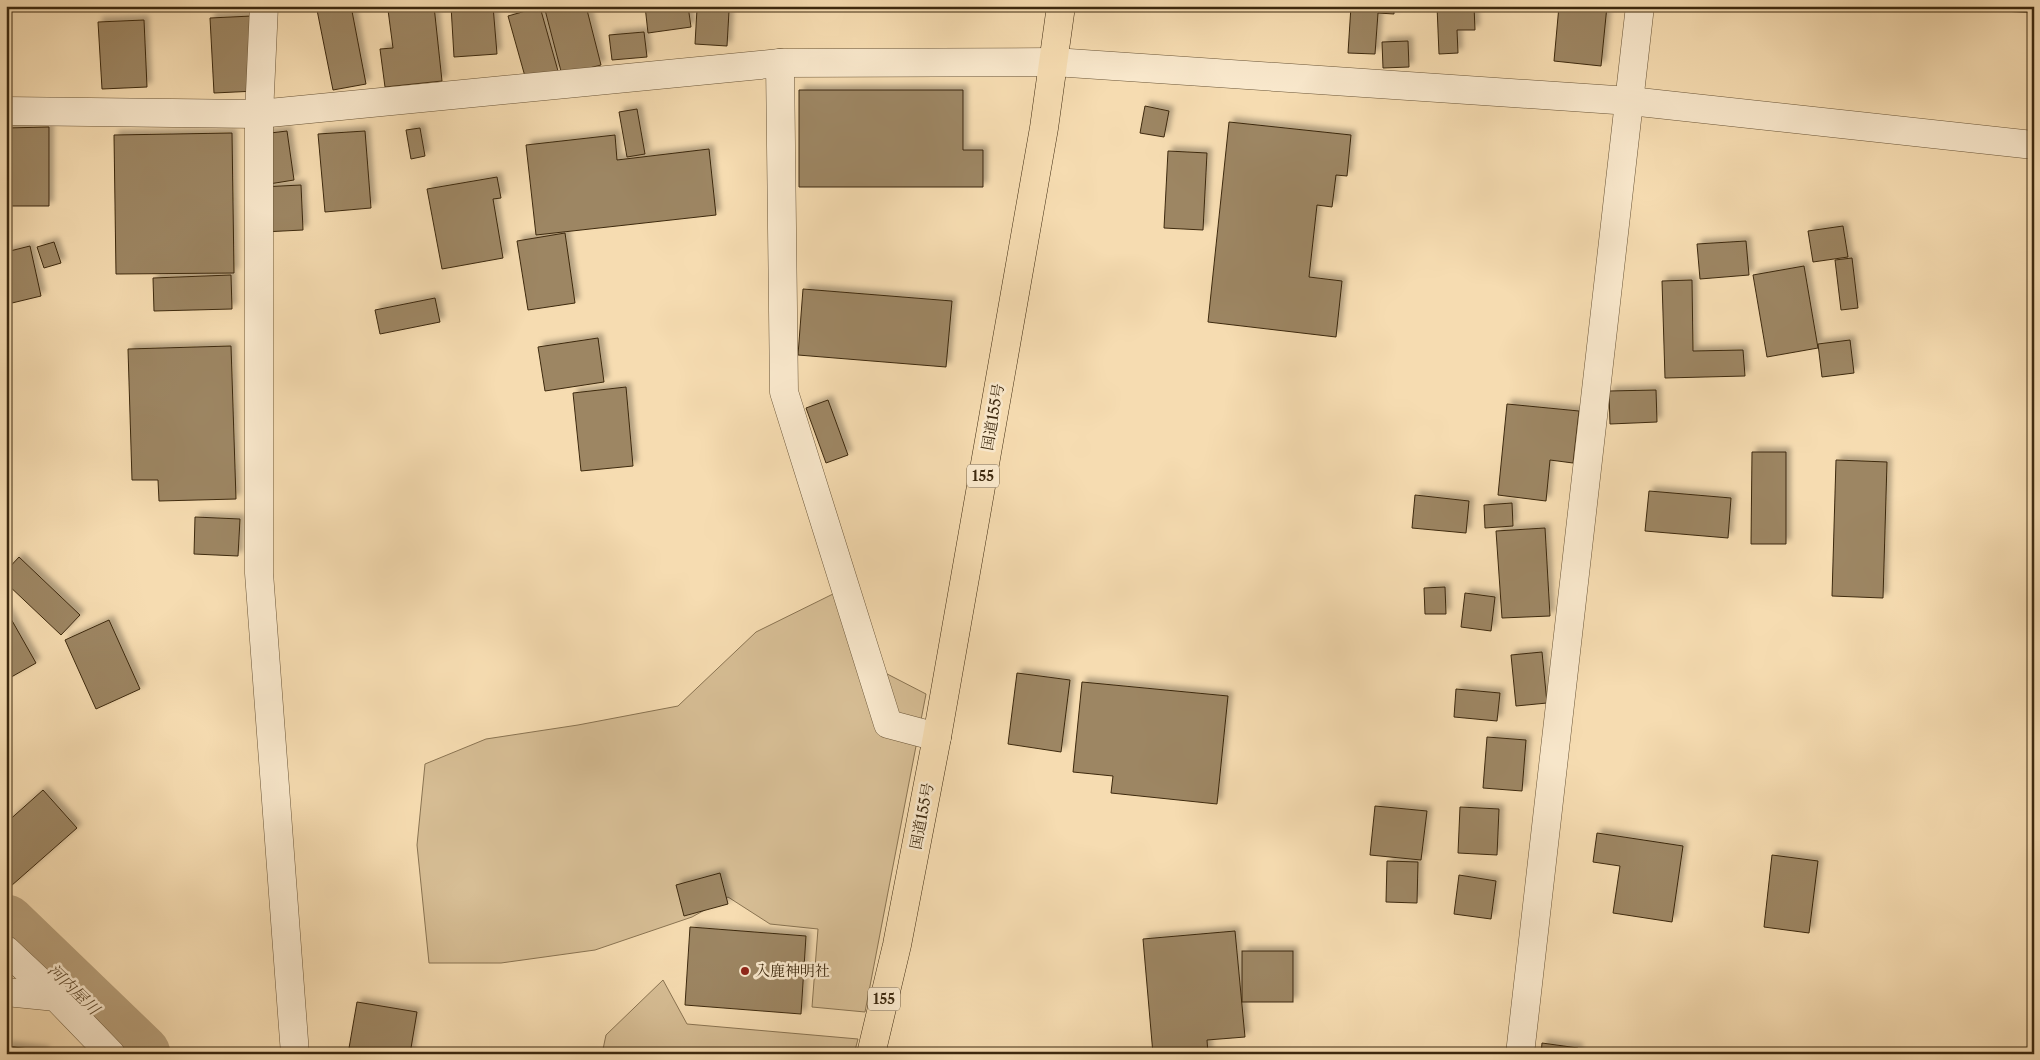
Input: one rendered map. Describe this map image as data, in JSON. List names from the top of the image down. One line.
{"streets":{"highway":["国道155号","155"]},"water":["河内屋川"],"places":["入鹿神明社"]}
